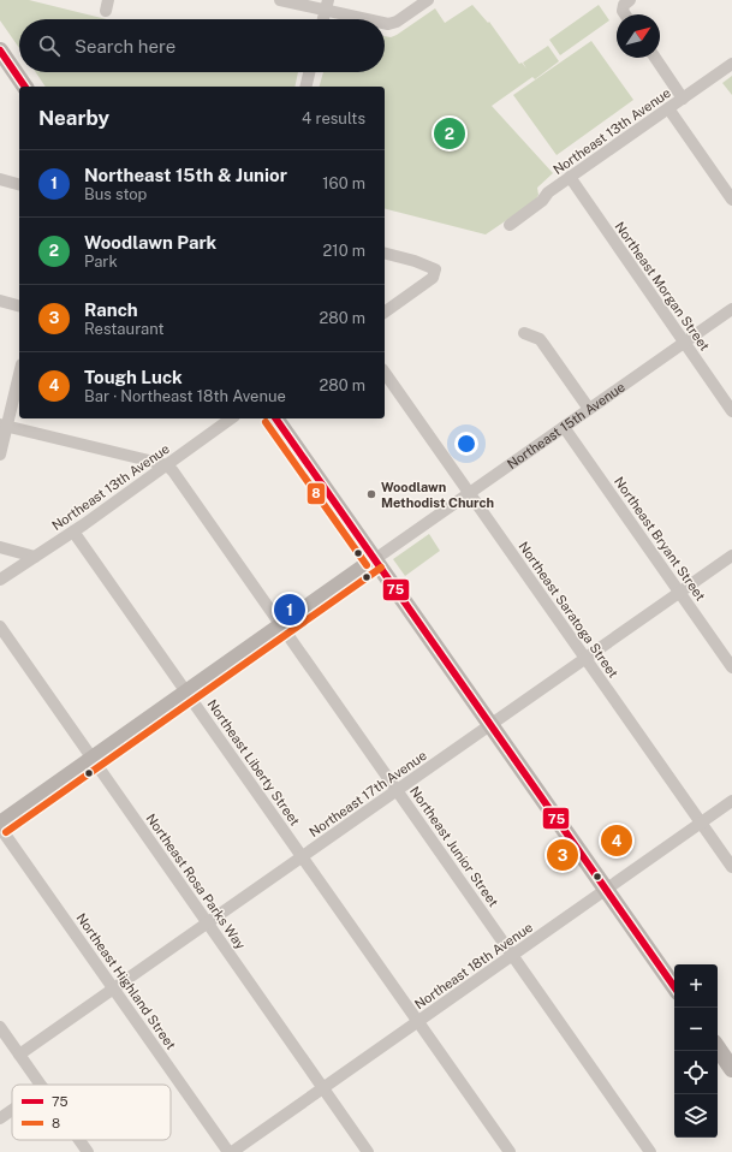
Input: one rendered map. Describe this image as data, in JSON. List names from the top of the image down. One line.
{"streets":{"street":["Northeast 13th Avenue","Northeast Morgan Street","Northeast 15th Avenue","Northeast Bryant Street","Northeast Saratoga Street","Northeast Liberty Street","Northeast 17th Avenue","Northeast Junior Street","Northeast Rosa Parks Way","Northeast 18th Avenue","Northeast Highland Street"]},"crossings":[["Northeast 13th Avenue","Northeast Morgan Street"],["Northeast 13th Avenue","Northeast Liberty Street"],["Northeast 13th Avenue","Northeast Junior Street"],["Northeast Morgan Street","Northeast 15th Avenue"],["Northeast 15th Avenue","Northeast Bryant Street"],["Northeast 15th Avenue","Northeast Saratoga Street"],["Northeast 15th Avenue","Northeast Liberty Street"],["Northeast 15th Avenue","Northeast Junior Street"],["Northeast 15th Avenue","Northeast Rosa Parks Way"],["Northeast Bryant Street","Northeast 17th Avenue"],["Northeast Saratoga Street","Northeast 17th Avenue"],["Northeast Saratoga Street","Northeast 18th Avenue"],["Northeast Liberty Street","Northeast 17th Avenue"],["Northeast Liberty Street","Northeast 18th Avenue"],["Northeast 17th Avenue","Northeast Junior Street"],["Northeast 17th Avenue","Northeast Rosa Parks Way"],["Northeast 17th Avenue","Northeast Highland Street"],["Northeast Junior Street","Northeast 18th Avenue"],["Northeast Rosa Parks Way","Northeast 18th Avenue"]],"places":["Woodlawn Methodist Church"],"lines":["transit line 75","transit line 8"],"legend":["75","8"],"north":"top right","page":{"search":"Search here","heading":["Nearby","4 results"],"pins":["2","1","4","3"],"list":[{"mark":"1","name":"Northeast 15th & Junior","note":"Bus stop","value":"160 m"},{"mark":"2","name":"Woodlawn Park","note":"Park","value":"210 m"},{"mark":"3","name":"Ranch","note":"Restaurant","value":"280 m"},{"mark":"4","name":"Tough Luck","note":"Bar · Northeast 18th Avenue","value":"280 m"}],"map_buttons":["+","−"]}}
